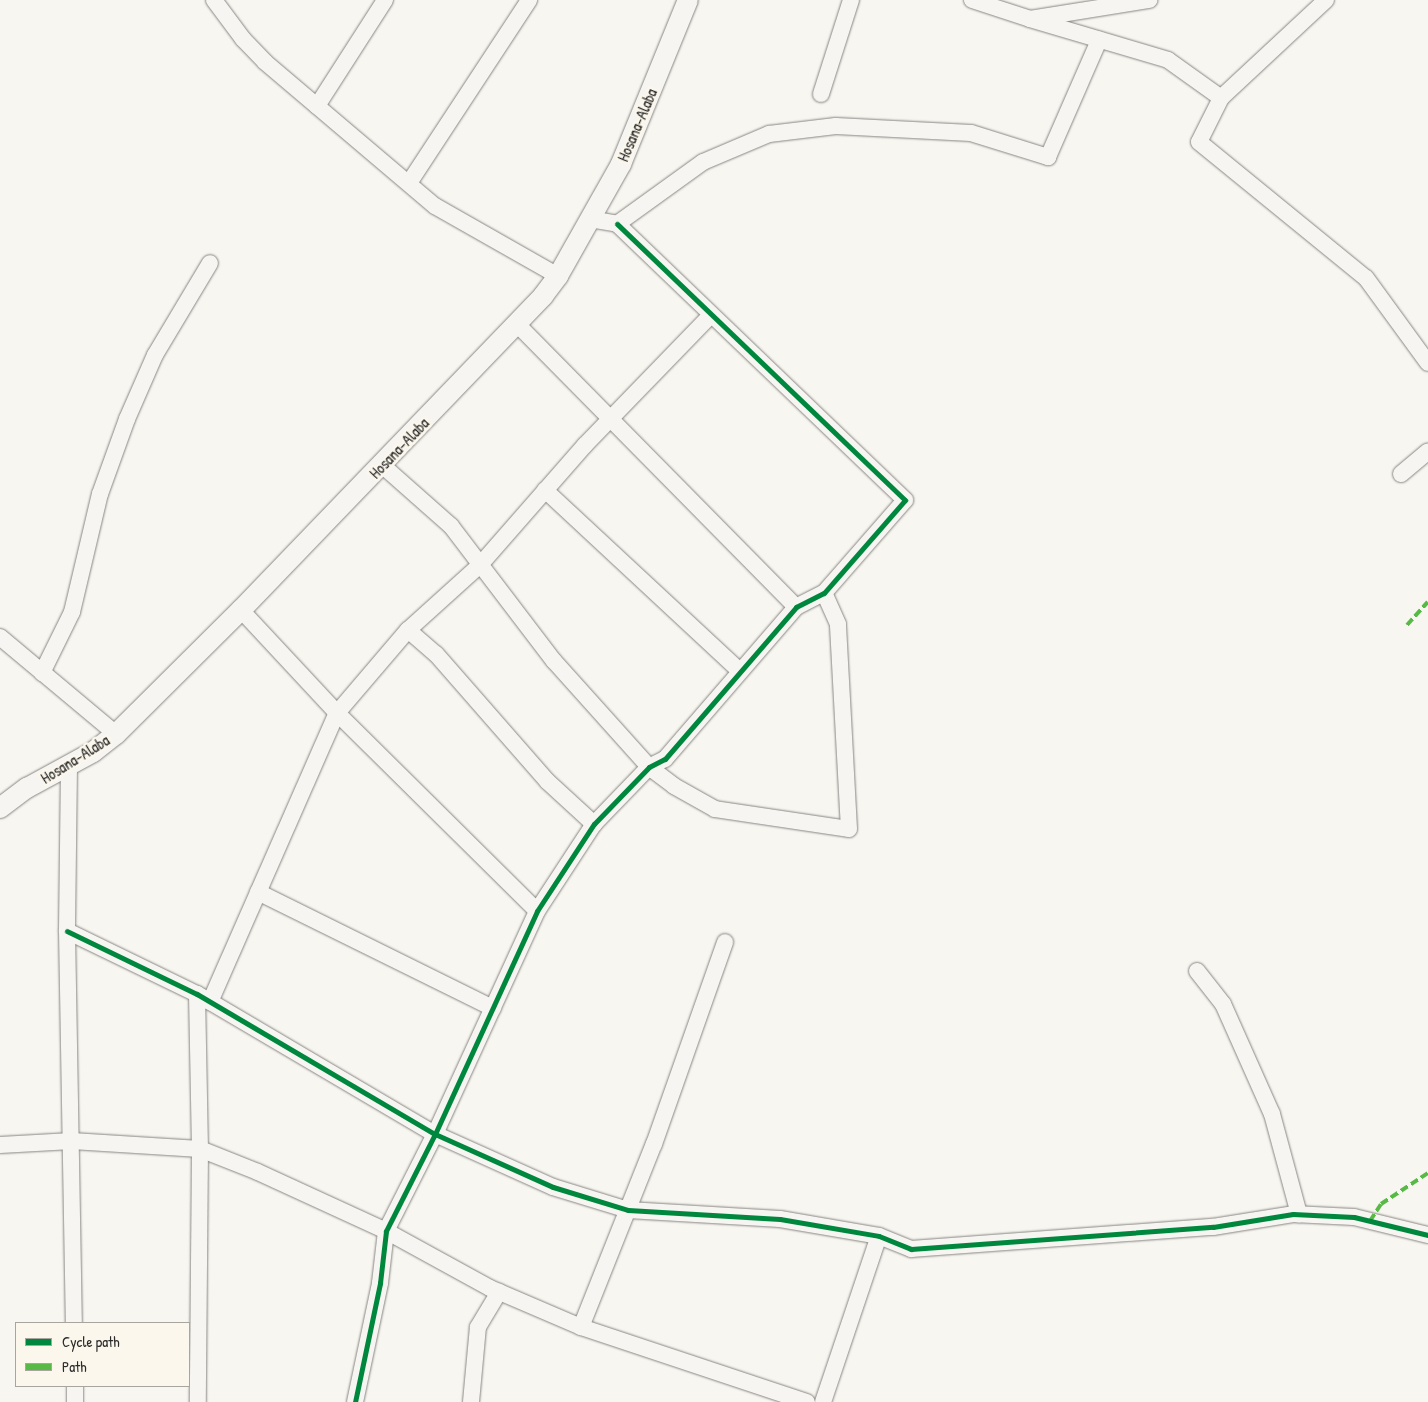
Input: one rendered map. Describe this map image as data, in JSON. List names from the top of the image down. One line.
{"streets":{"main road":["Hosana-Alaba"]},"legend":["Cycle path","Path"]}
